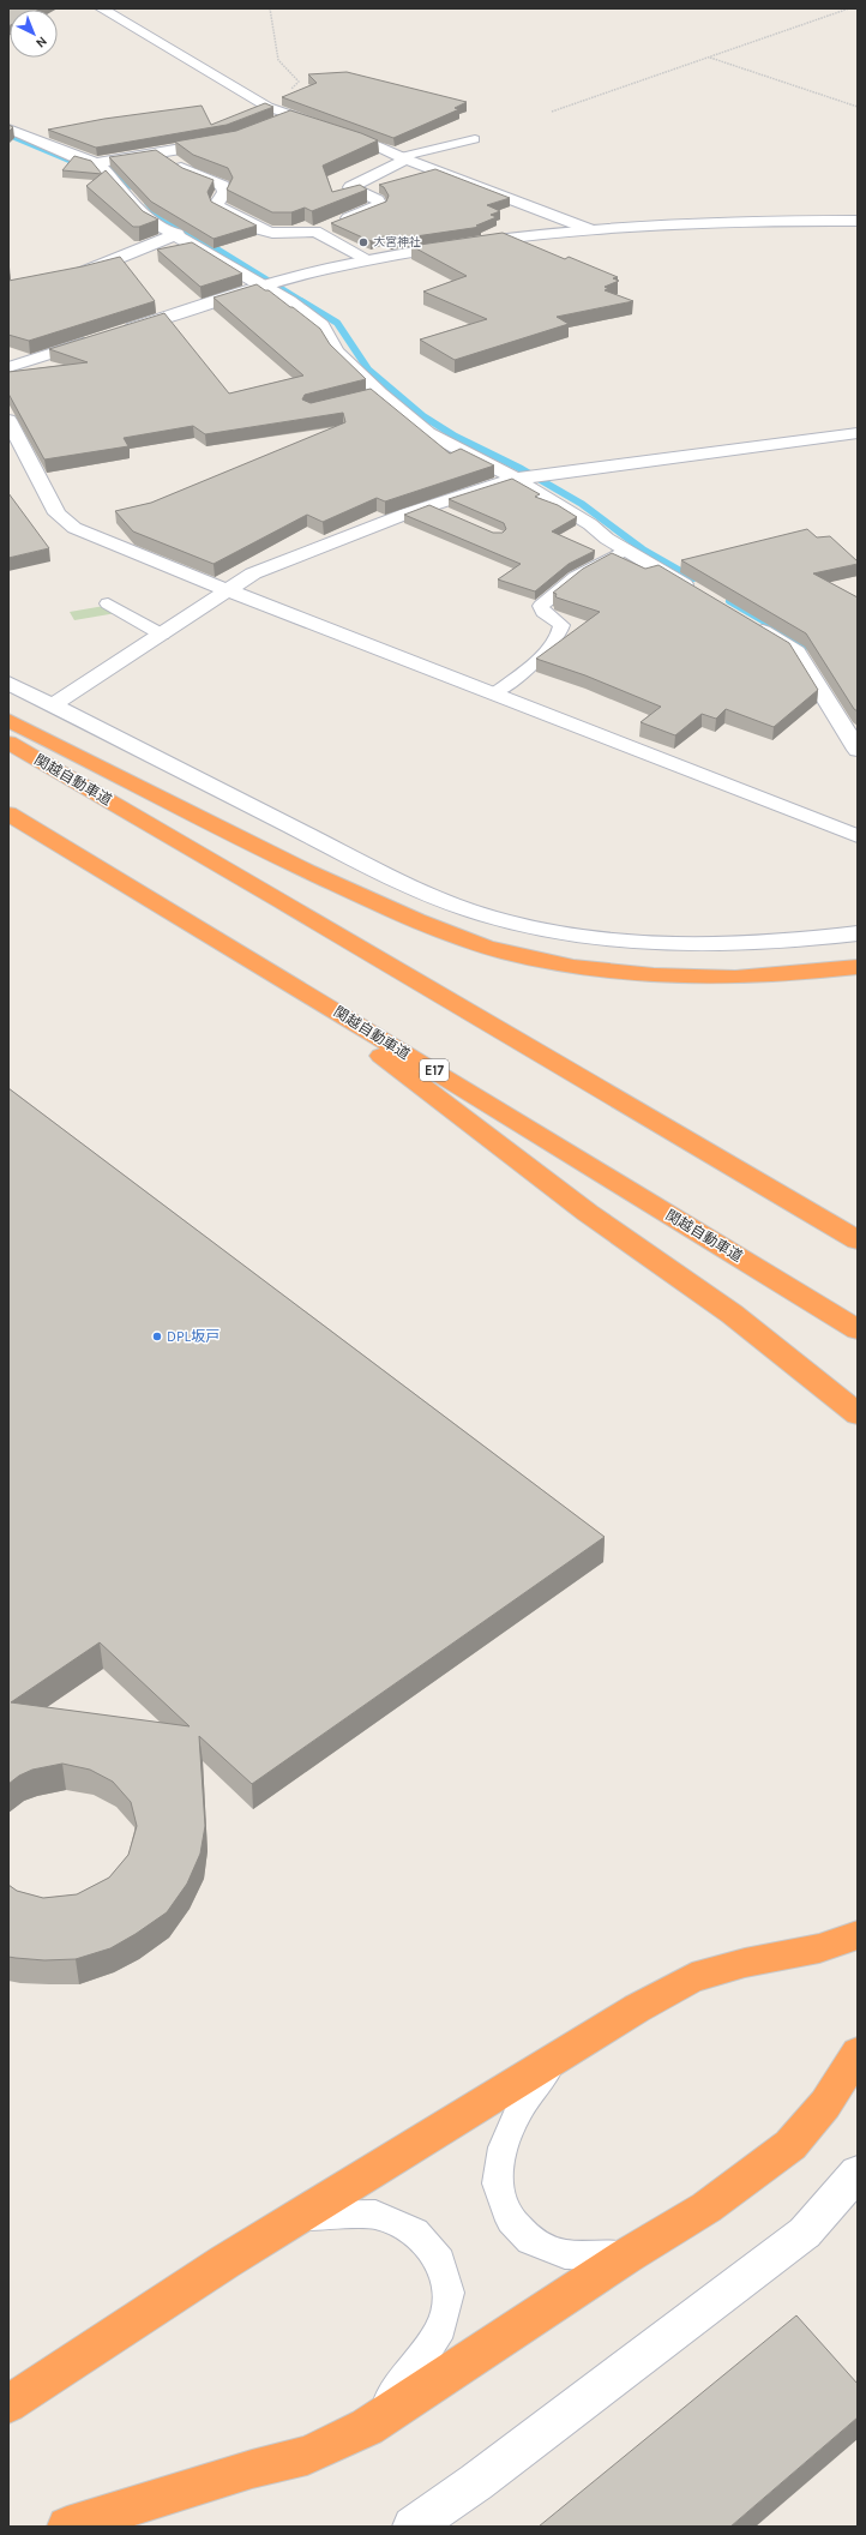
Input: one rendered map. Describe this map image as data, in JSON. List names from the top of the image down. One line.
{"streets":{"highway":["関越自動車道","E17"]},"places":["大宮神社","DPL坂戸"],"north":"bottom right"}
